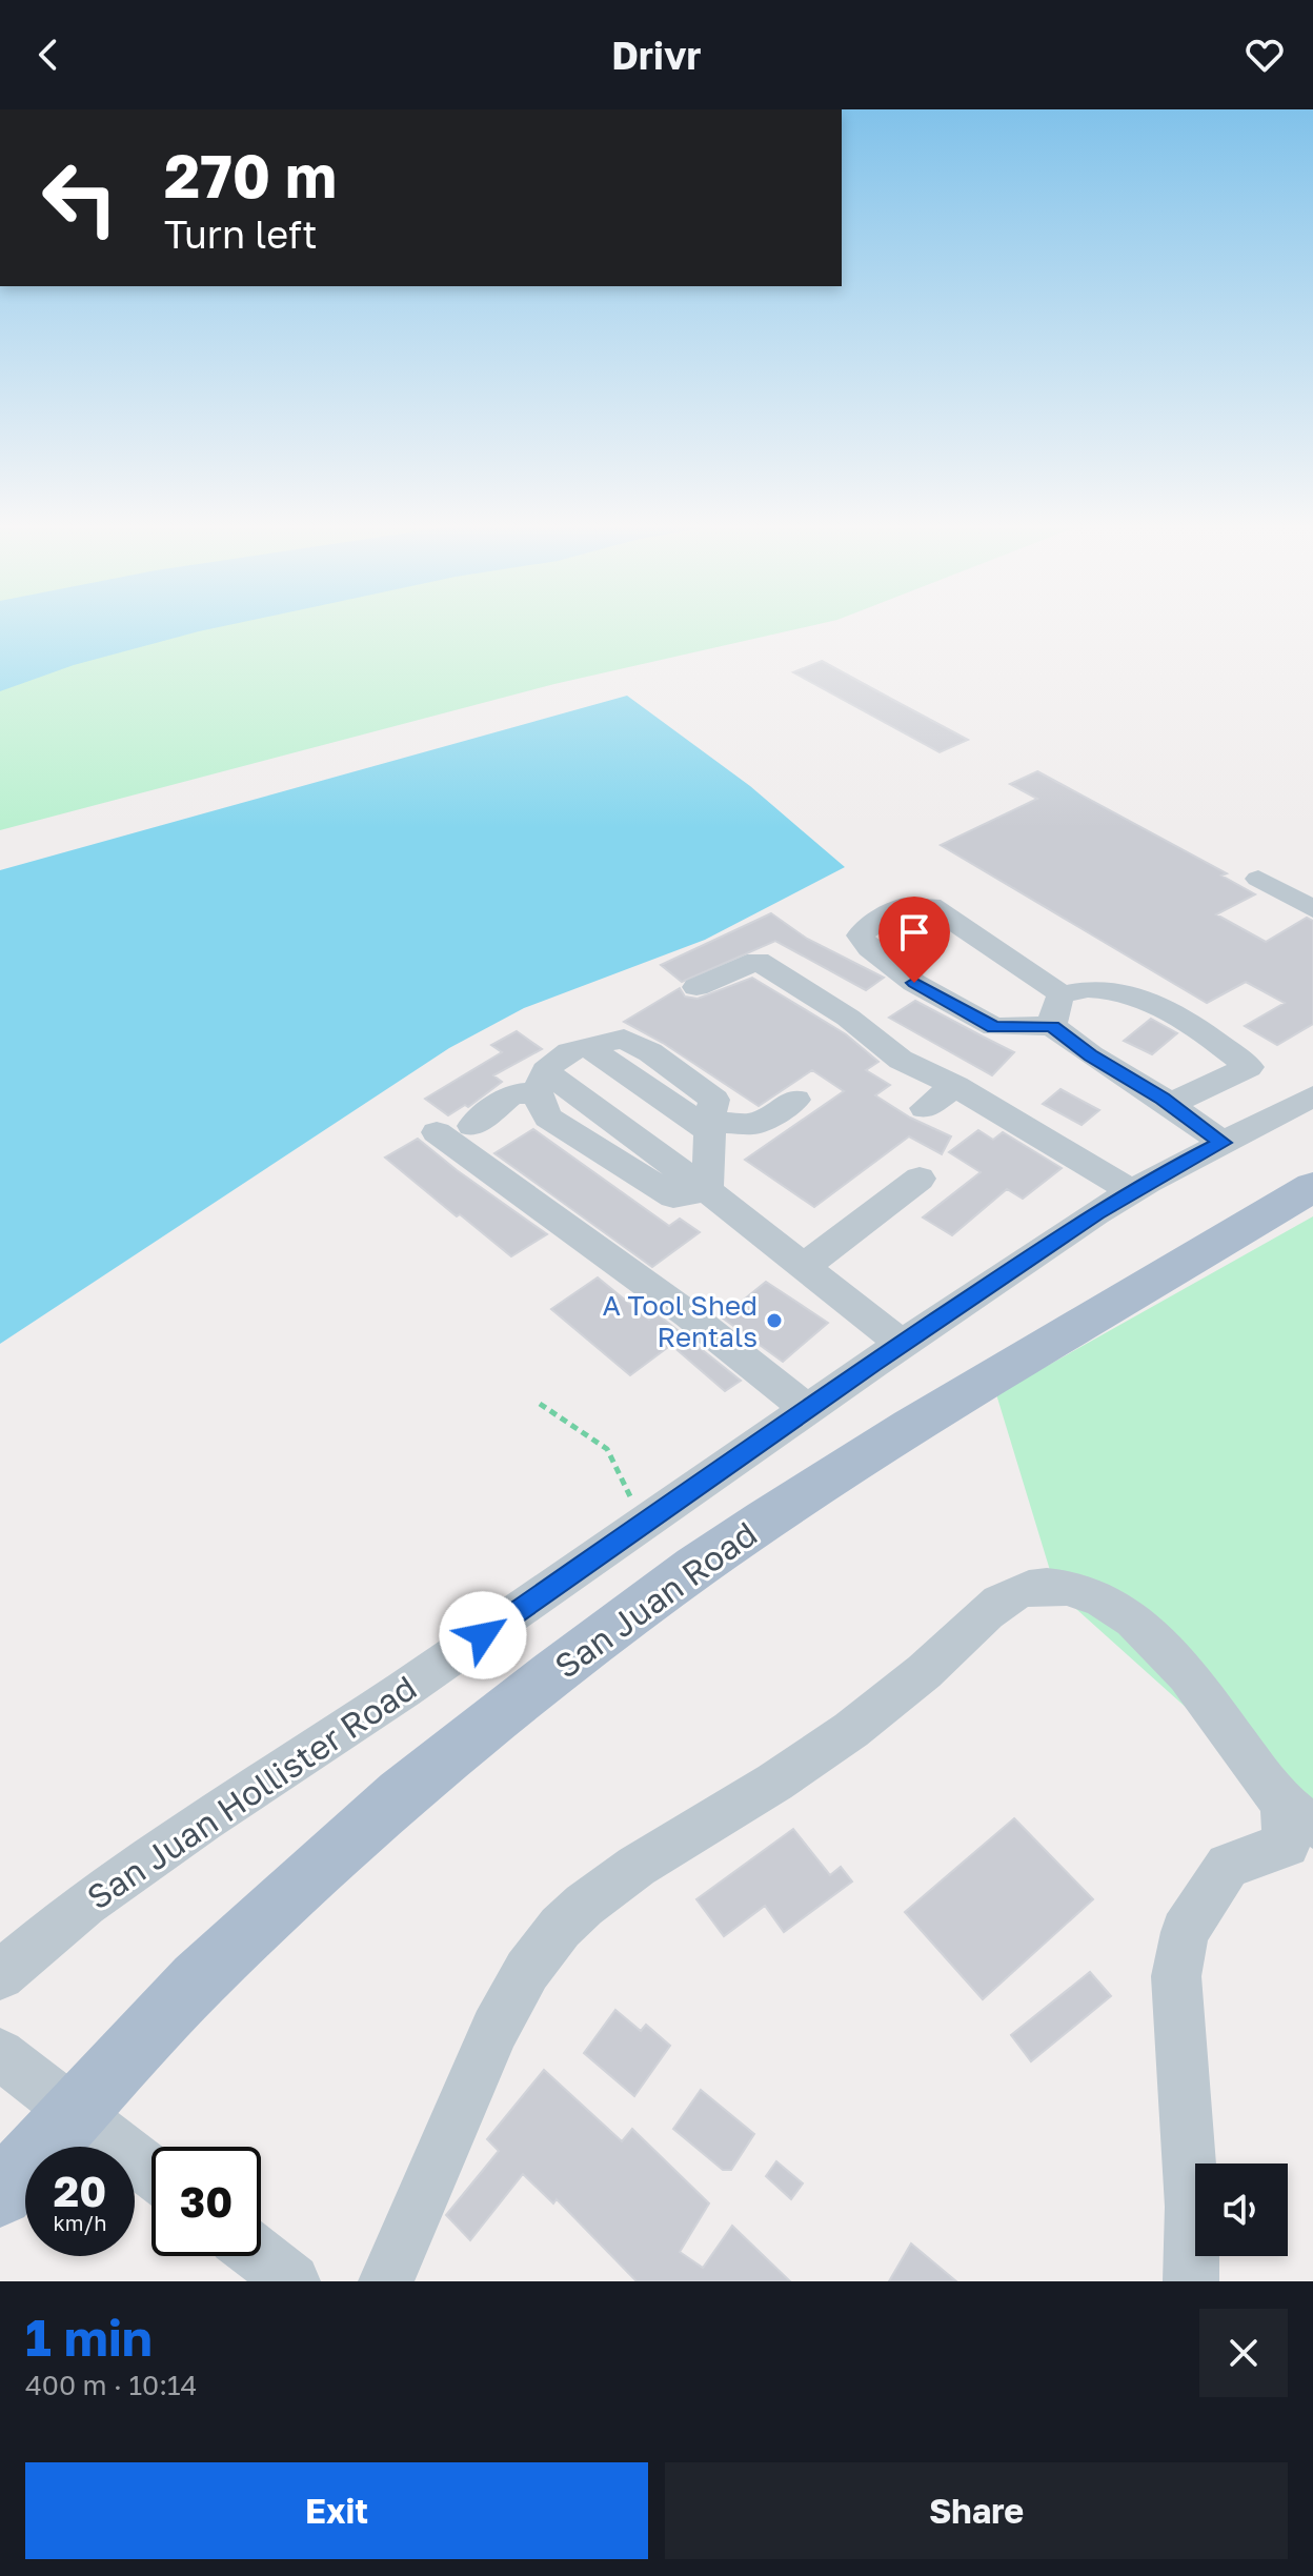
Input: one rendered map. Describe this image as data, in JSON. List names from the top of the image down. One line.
{"streets":{"main road":["San Juan Road"],"street":["San Juan Hollister Road"]},"places":["A Tool Shed Rentals"],"page":{"header":"Drivr","turn":["270 m","Turn left"],"speed":"20 km/h","limit":"30","heading":["1 min","400 m · 10:14"],"buttons":["Exit","Share"]}}
